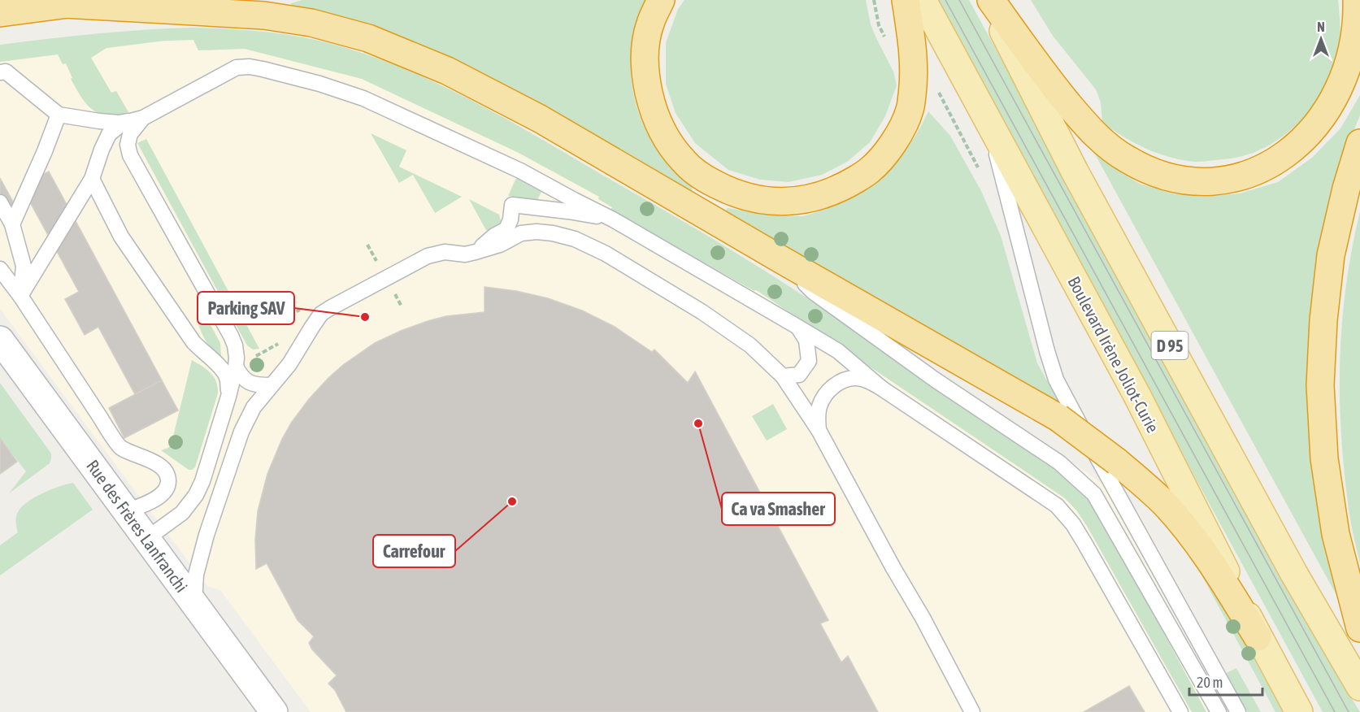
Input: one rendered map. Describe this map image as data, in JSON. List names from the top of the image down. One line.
{"streets":{"main road":["D 95","Boulevard Irène Joliot-Curie"],"street":["Rue des Frères Lanfranchi"]},"places":["Parking SAV","Ca va Smasher","Carrefour"],"scale_bar":"20 m","north":"top"}
